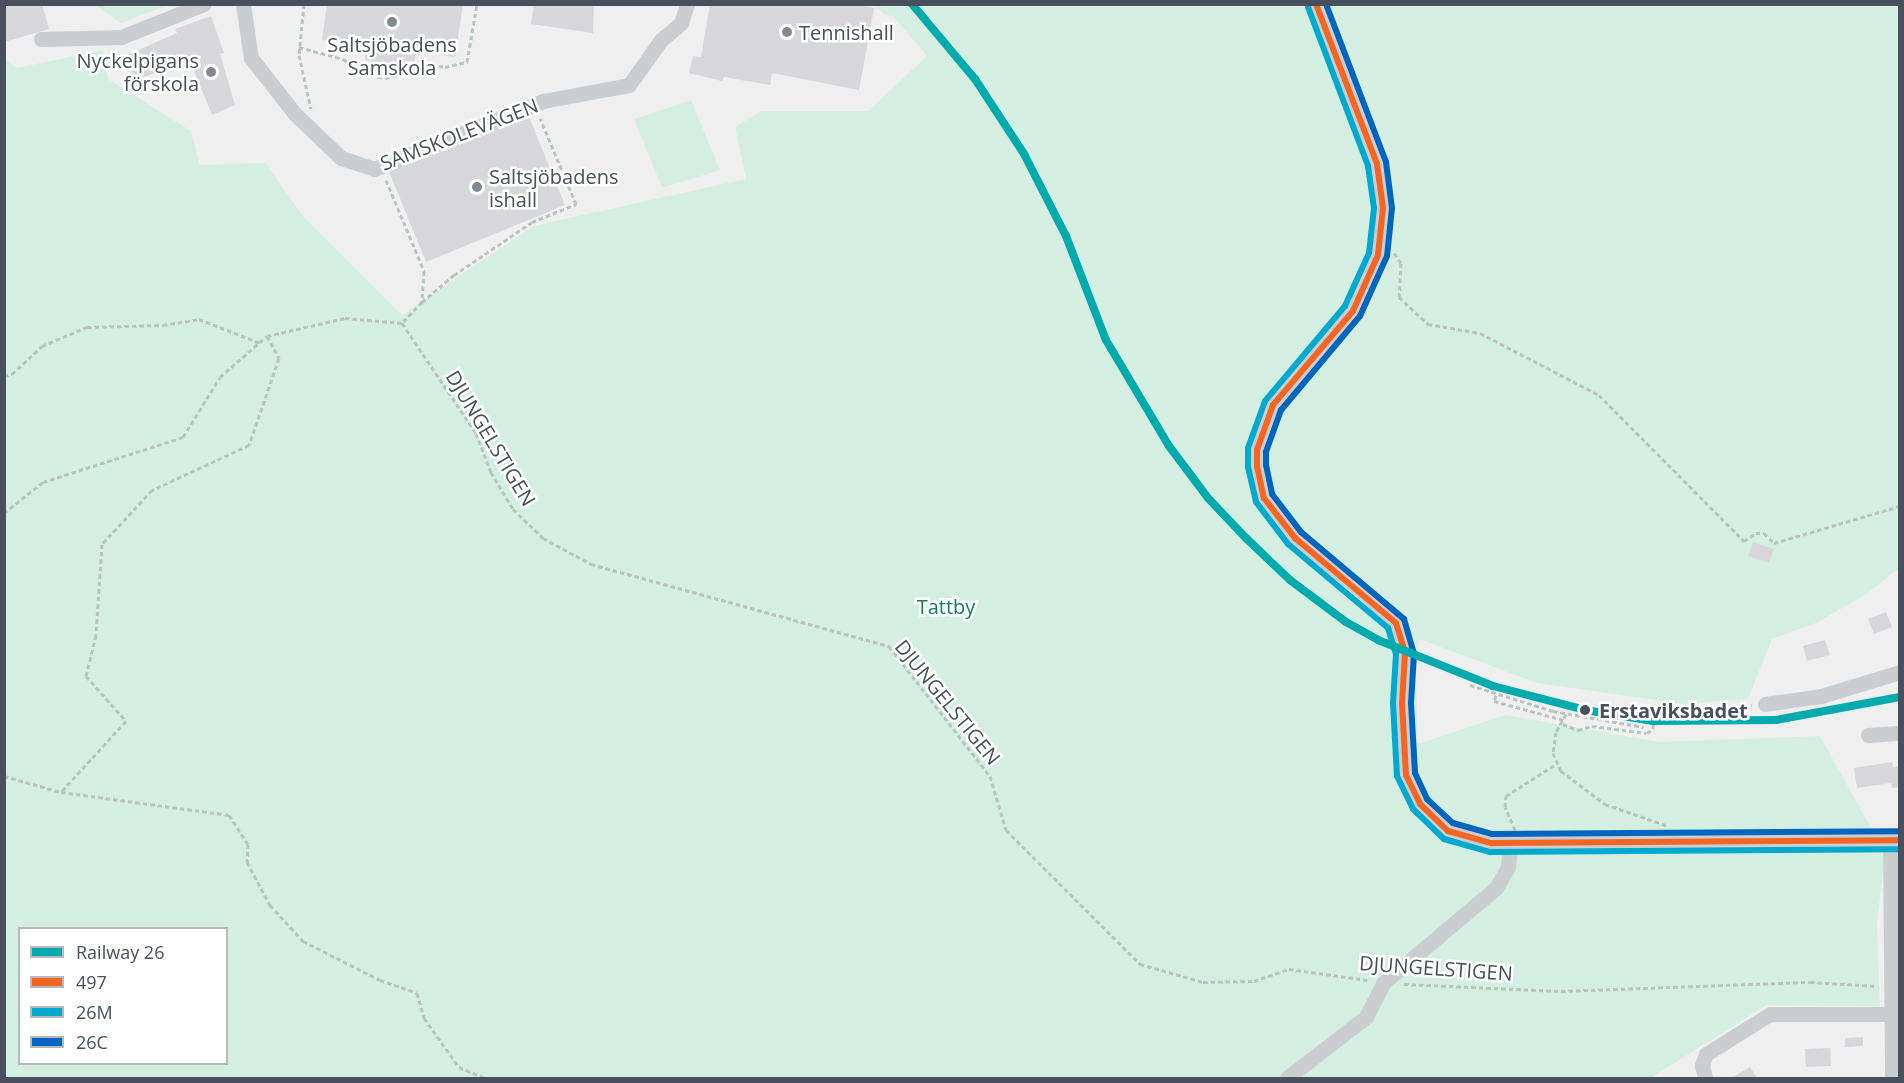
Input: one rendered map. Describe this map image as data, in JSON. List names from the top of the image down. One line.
{"streets":{"street":["SAMSKOLEVÄGEN"],"path":["DJUNGELSTIGEN"]},"parks":["Tattby"],"places":["Saltsjöbadens Samskola","Tennishall","Nyckelpigans förskola","Saltsjöbadens ishall","Erstaviksbadet"],"lines":["rail line 26","transit line 497","transit line 26C","transit line 26M"],"legend":["Railway 26","497","26M","26C"]}
